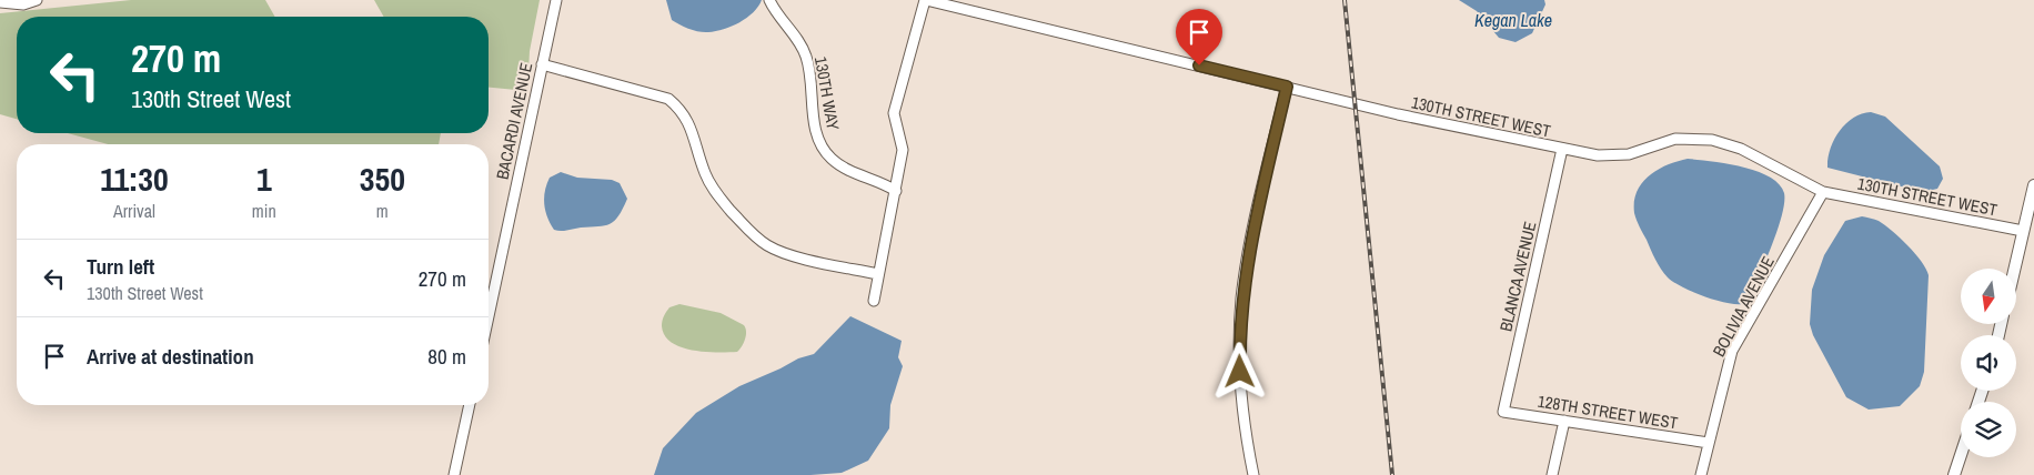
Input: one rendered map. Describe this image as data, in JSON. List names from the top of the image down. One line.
{"streets":{"street":["130TH WAY","130TH STREET WEST","BACARDI AVENUE","BLANCA AVENUE","BOLIVIA AVENUE","128TH STREET WEST"]},"crossings":[["130TH STREET WEST","BLANCA AVENUE"],["130TH STREET WEST","BOLIVIA AVENUE"],["BLANCA AVENUE","128TH STREET WEST"],["BOLIVIA AVENUE","128TH STREET WEST"]],"water":["Kegan Lake"],"north":"bottom","page":{"turn":["270 m","130th Street West"],"eta":["11:30","Arrival","1","min","350","m"],"list":[{"name":"Turn left","note":"130th Street West","value":"270 m"},{"name":"Arrive at destination","value":"80 m"}]}}
